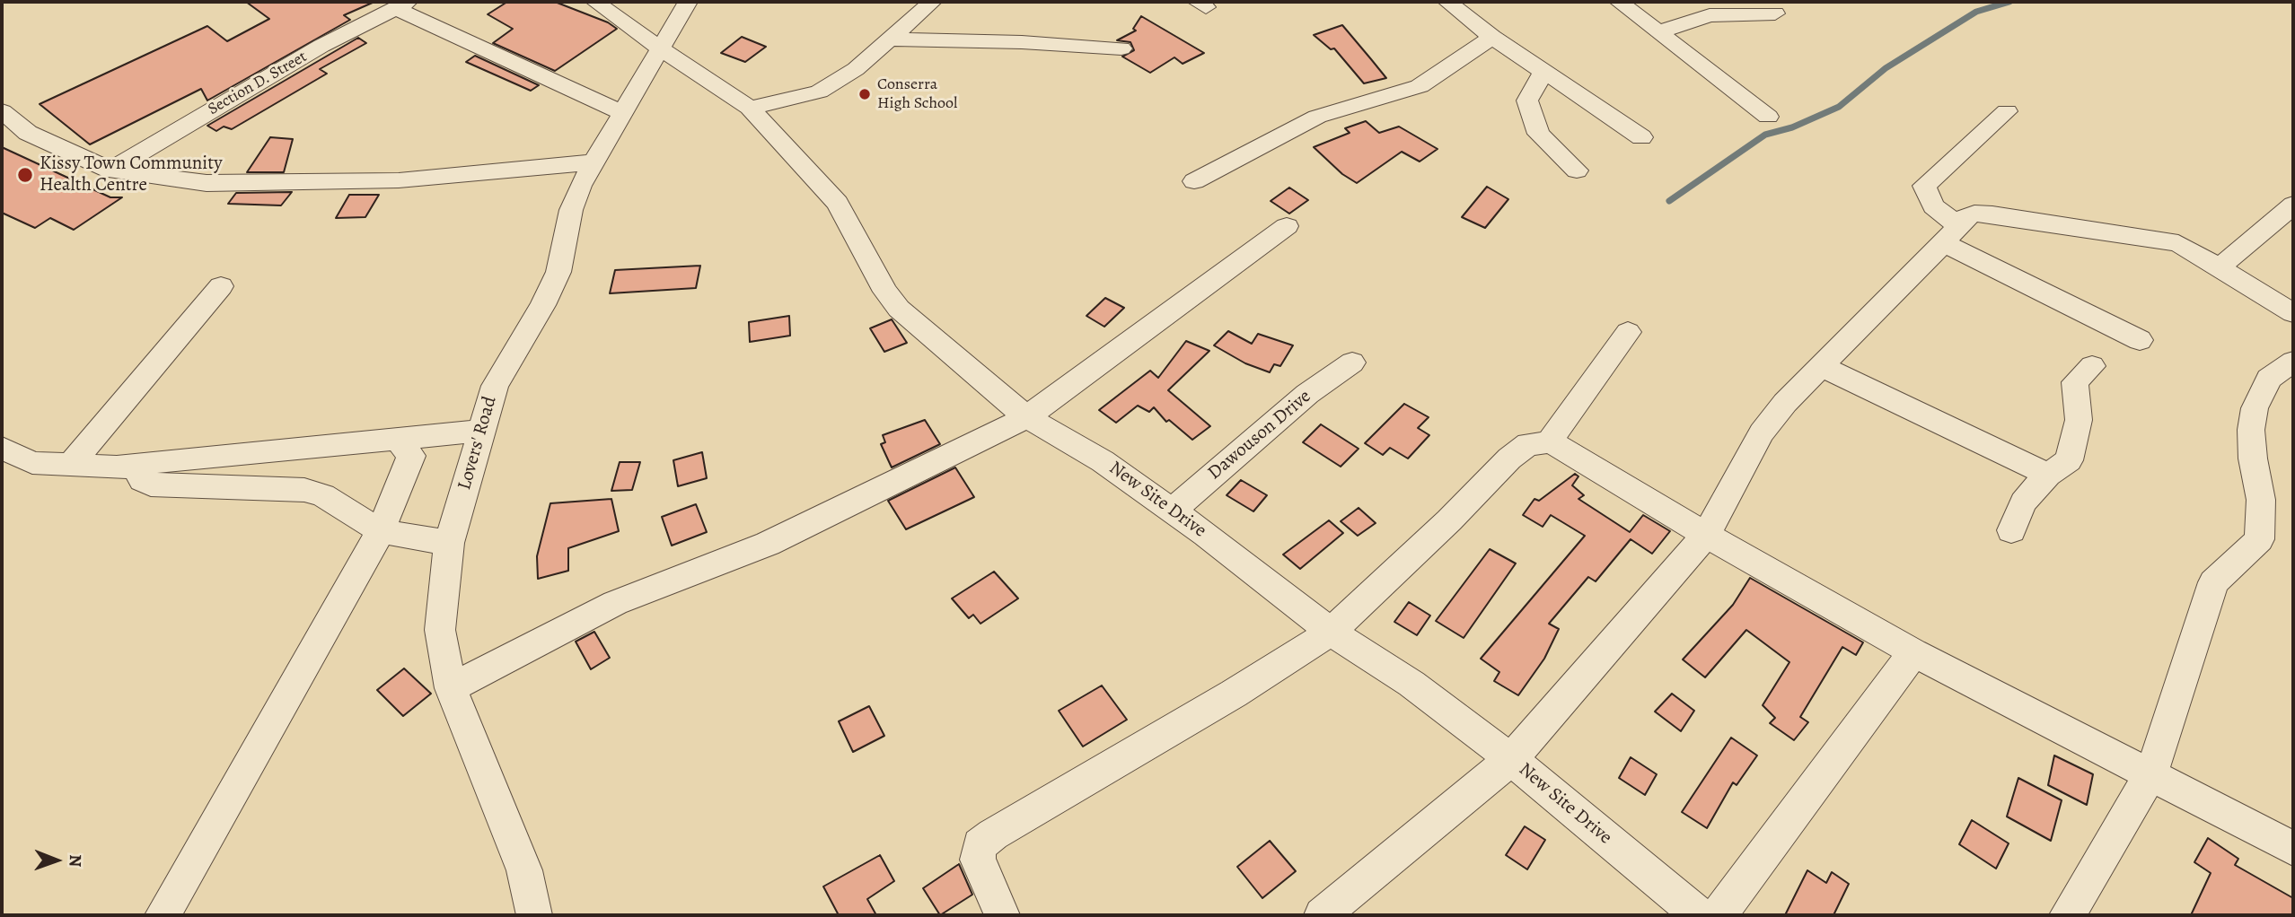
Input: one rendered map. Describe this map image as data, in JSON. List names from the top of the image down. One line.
{"streets":{"street":["Section D. Street","Dawouson Drive","Lovers' Road","New Site Drive"]},"crossings":[["Dawouson Drive","New Site Drive"],["Lovers' Road","New Site Drive"]],"places":["Conserra High School","Kissy Town Community Health Centre"],"north":"right"}
